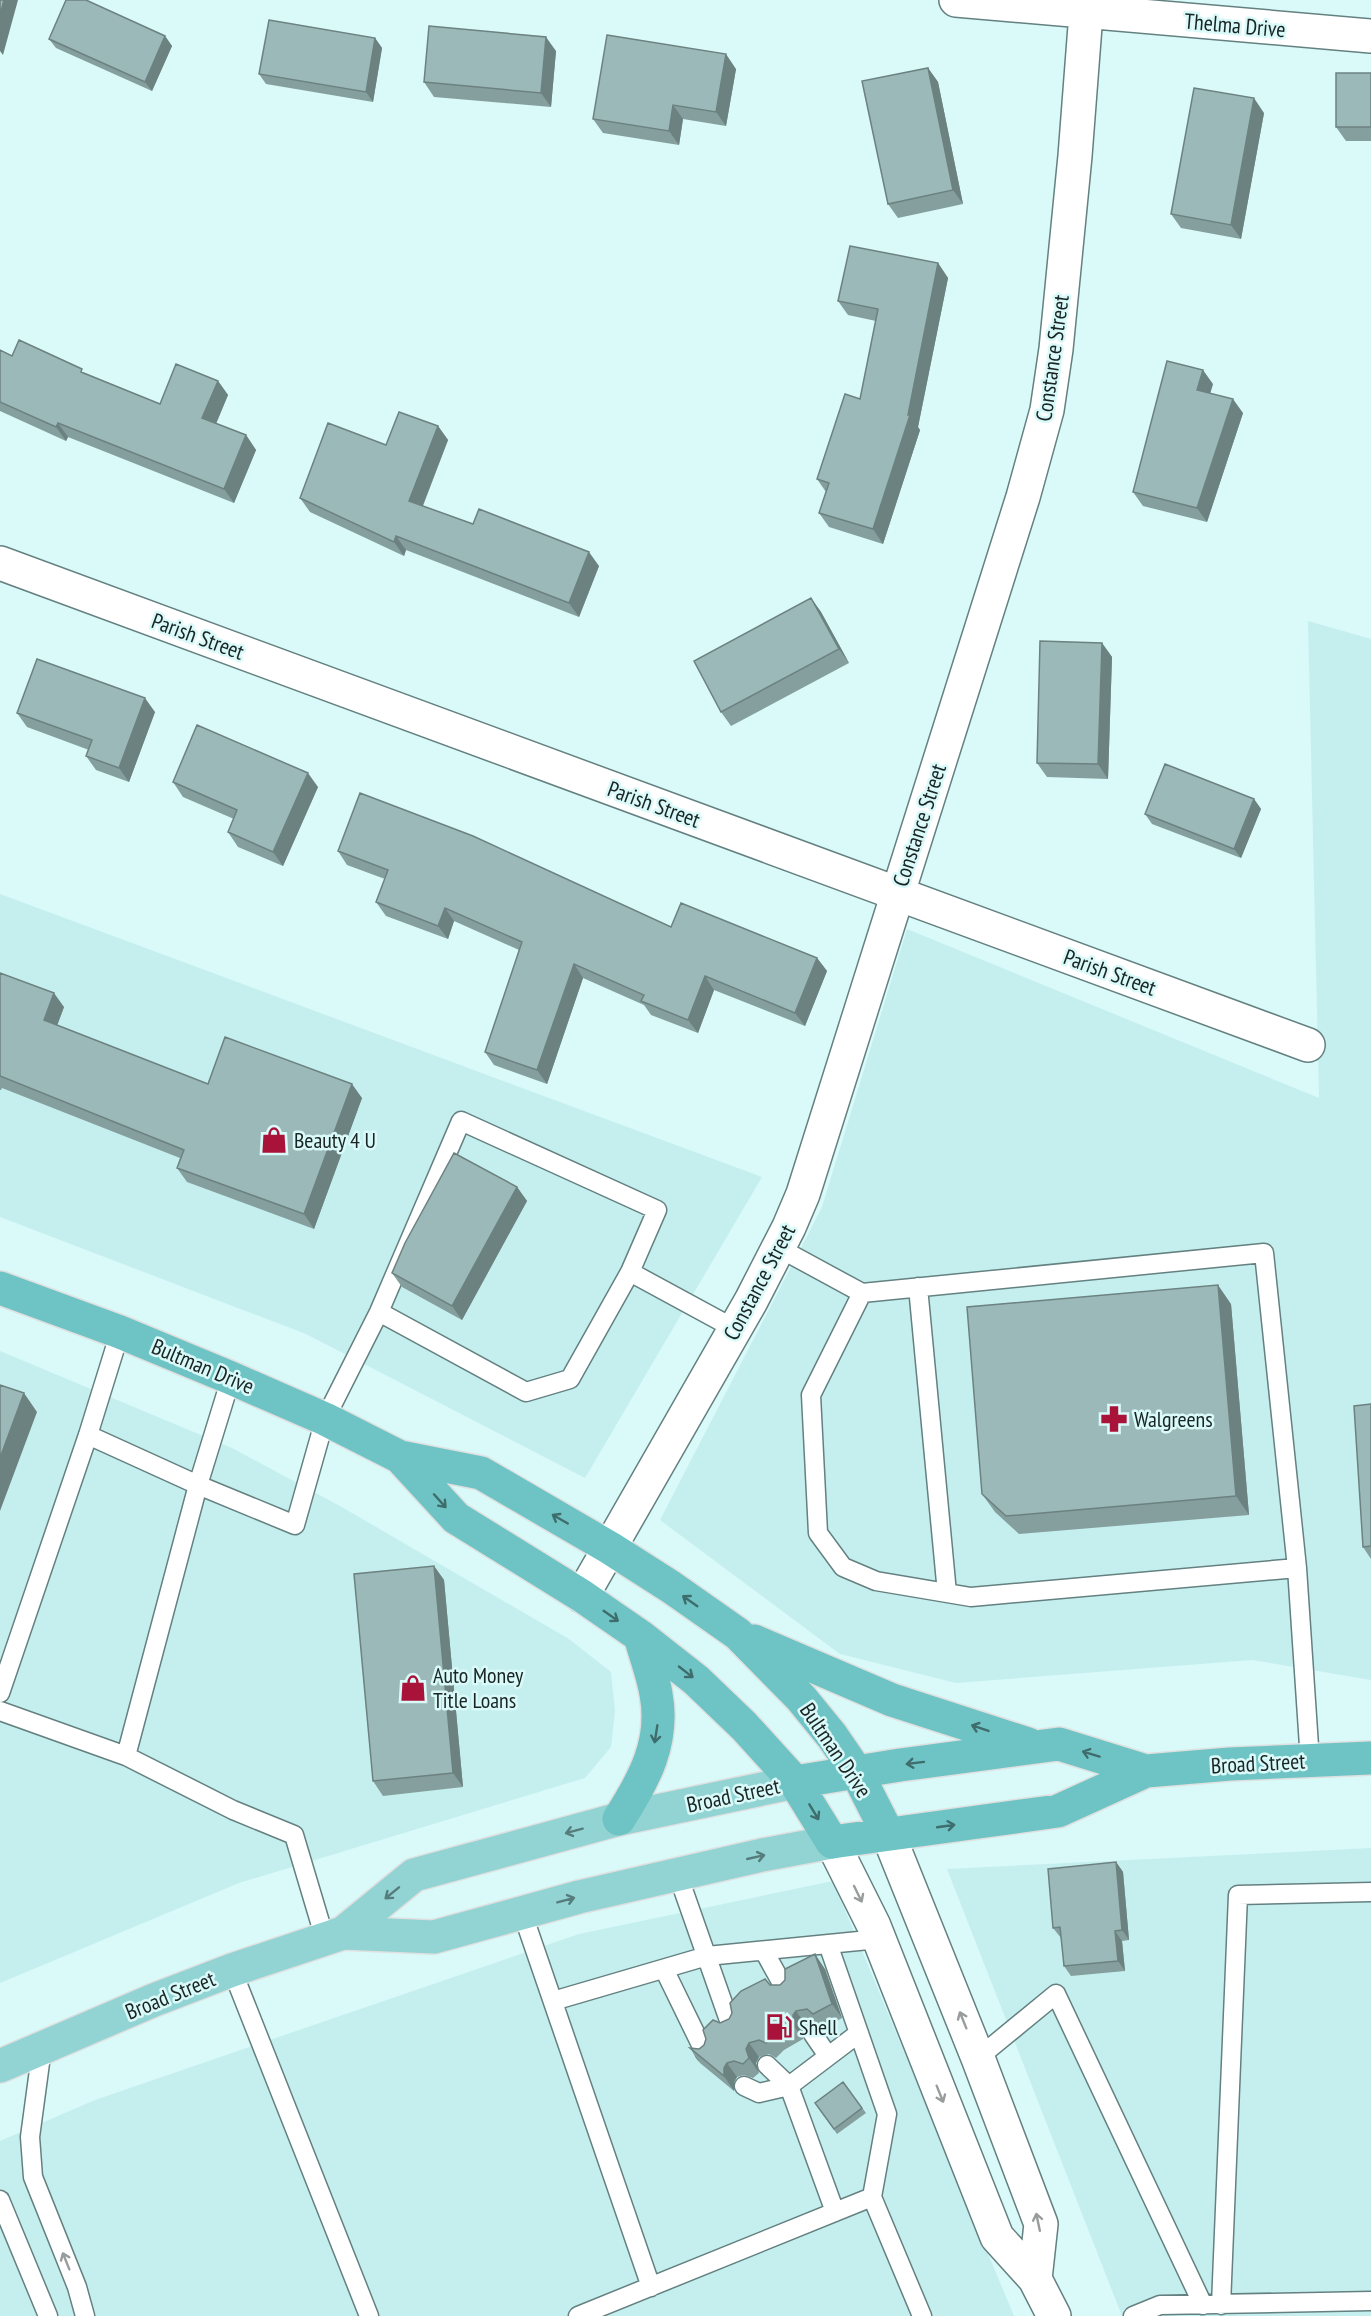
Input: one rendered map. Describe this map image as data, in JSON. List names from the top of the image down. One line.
{"streets":{"highway":["Bultman Drive","Broad Street"],"street":["Thelma Drive","Constance Street","Parish Street"]},"crossings":[["Thelma Drive","Constance Street"],["Constance Street","Parish Street"],["Constance Street","Bultman Drive"],["Bultman Drive","Broad Street"]],"places":{"shop":["Beauty 4 U","Auto Money Title Loans"],"pharmacy":["Walgreens"],"fuel station":["Shell"]}}
